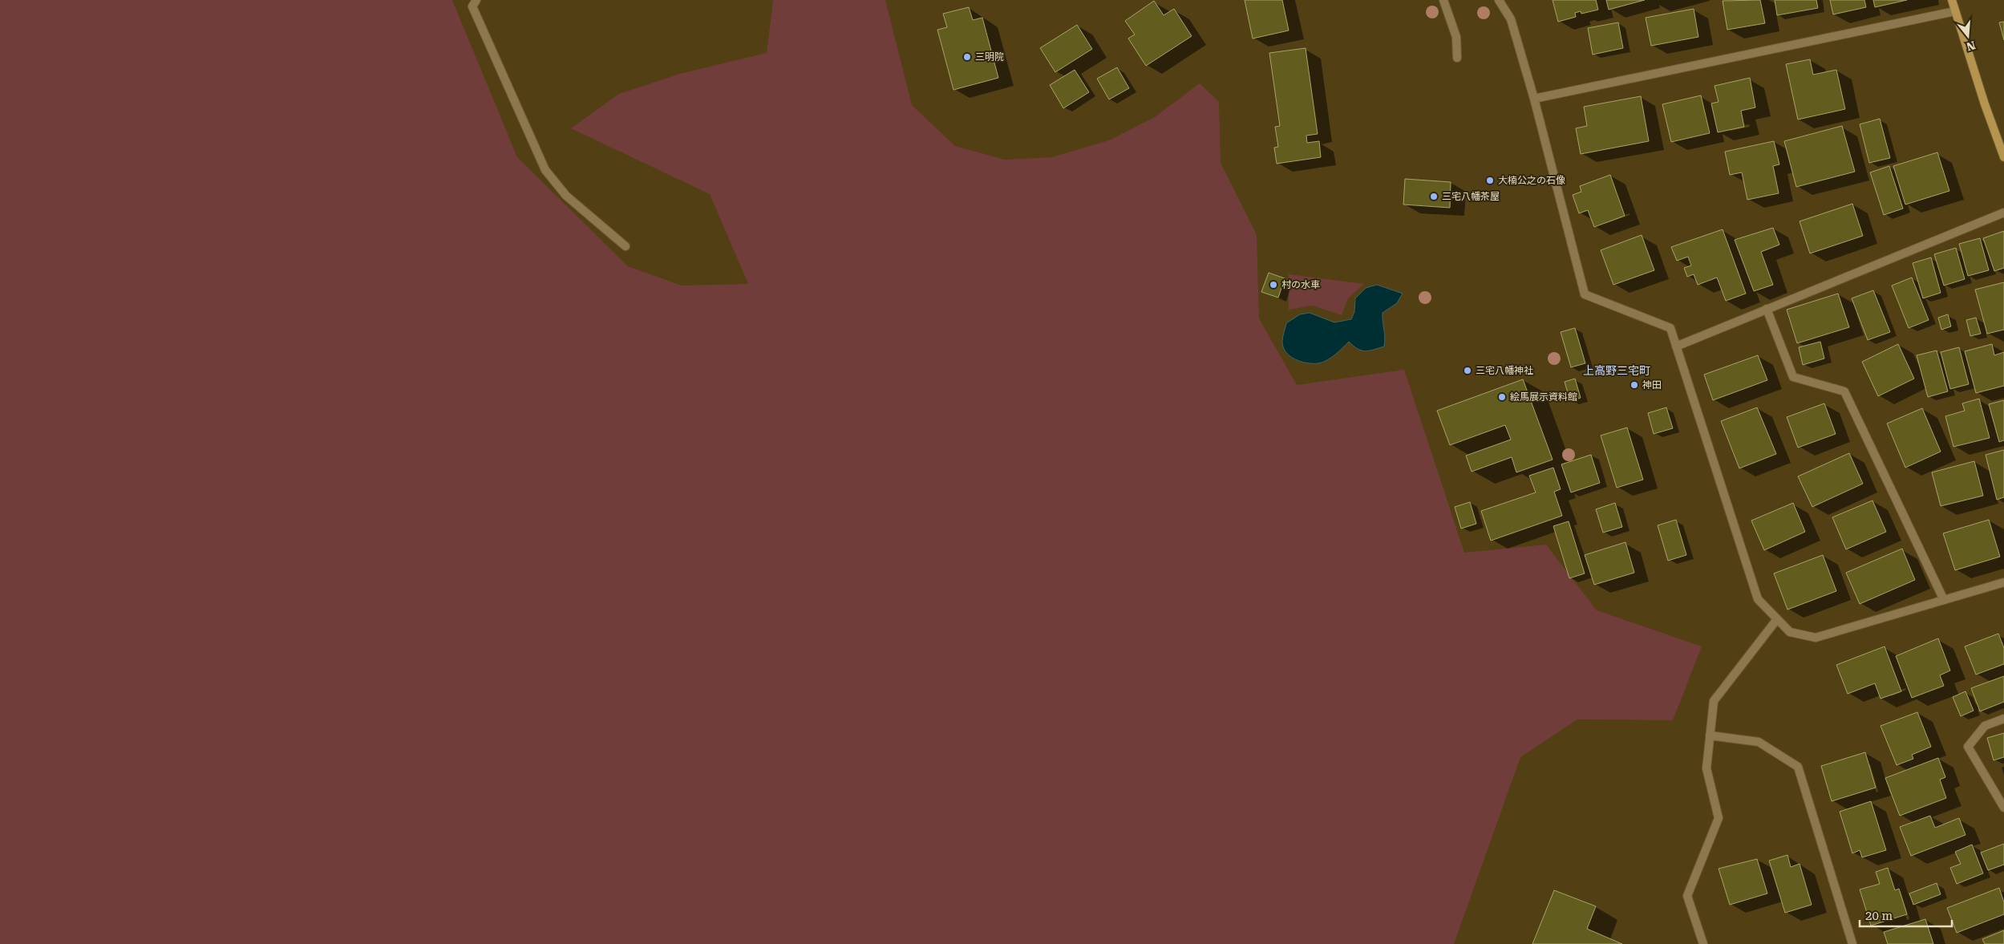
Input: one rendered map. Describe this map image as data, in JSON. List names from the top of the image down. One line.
{"districts":["上高野三宅町"],"places":["三明院","大楠公之の石像","三宅八幡茶屋","村の水車","三宅八幡神社","神田","絵馬展示資料館"],"scale_bar":"20 m","north":"bottom"}
